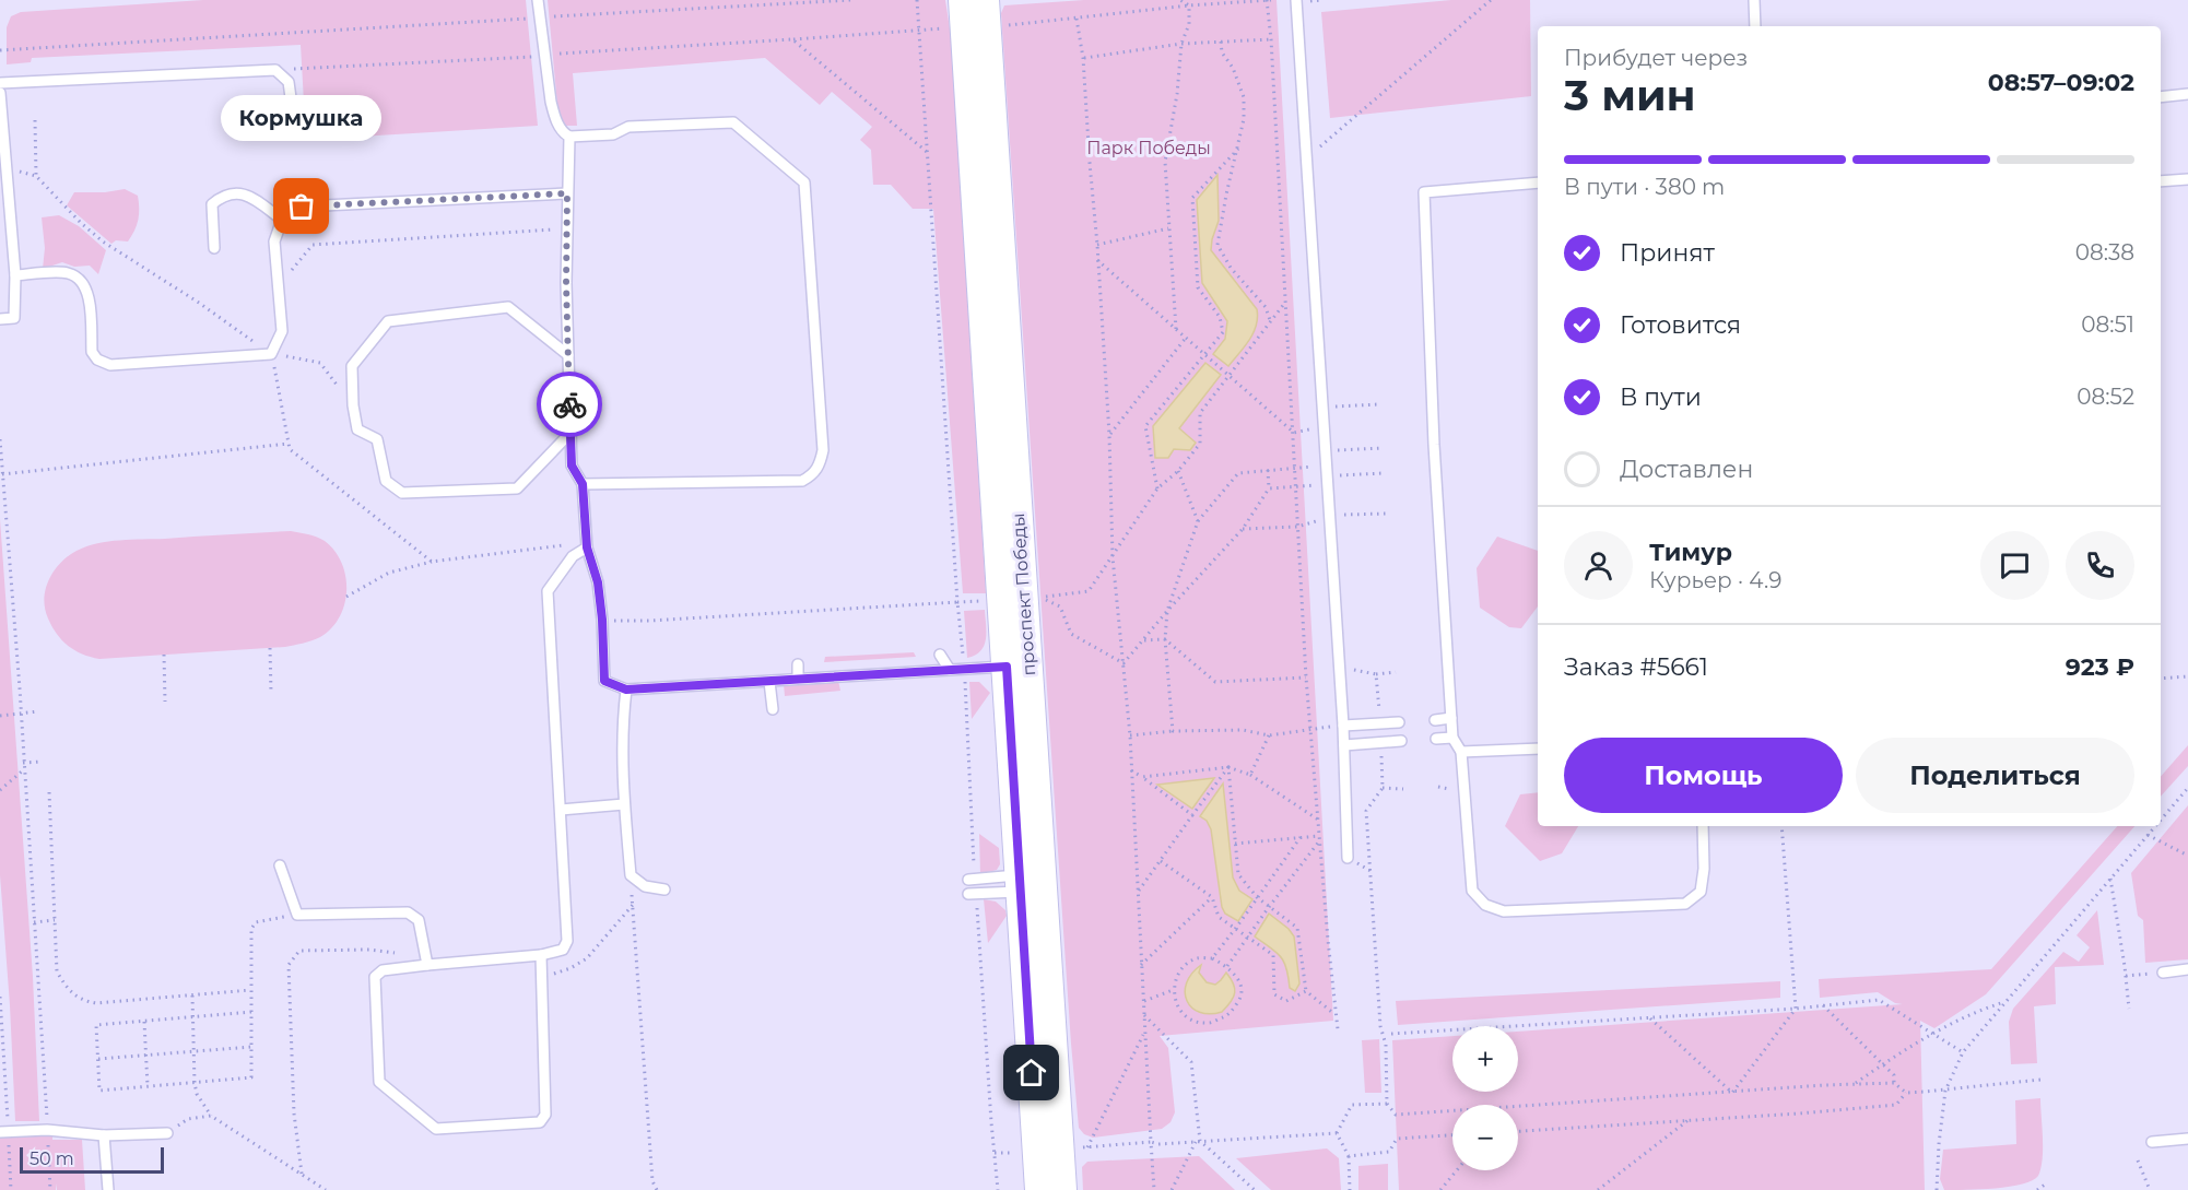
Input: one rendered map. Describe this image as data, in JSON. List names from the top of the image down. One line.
{"streets":{"main road":["проспект Победы"]},"parks":["Парк Победы"],"places":["Кормушка"],"scale_bar":"50 m","page":{"heading":["3 мин","Прибудет через","08:57–09:02"],"panel":["Тимур","Курьер · 4.9","Заказ #5661","923 ₽"],"bubble":"Кормушка","bar":"В пути · 380 m","list":[["Принят","08:38"],["Готовится","08:51"],["В пути","08:52"],"Доставлен"],"buttons":["Помощь","Поделиться"],"map_buttons":["+","−"],"scale":"50 m"}}
